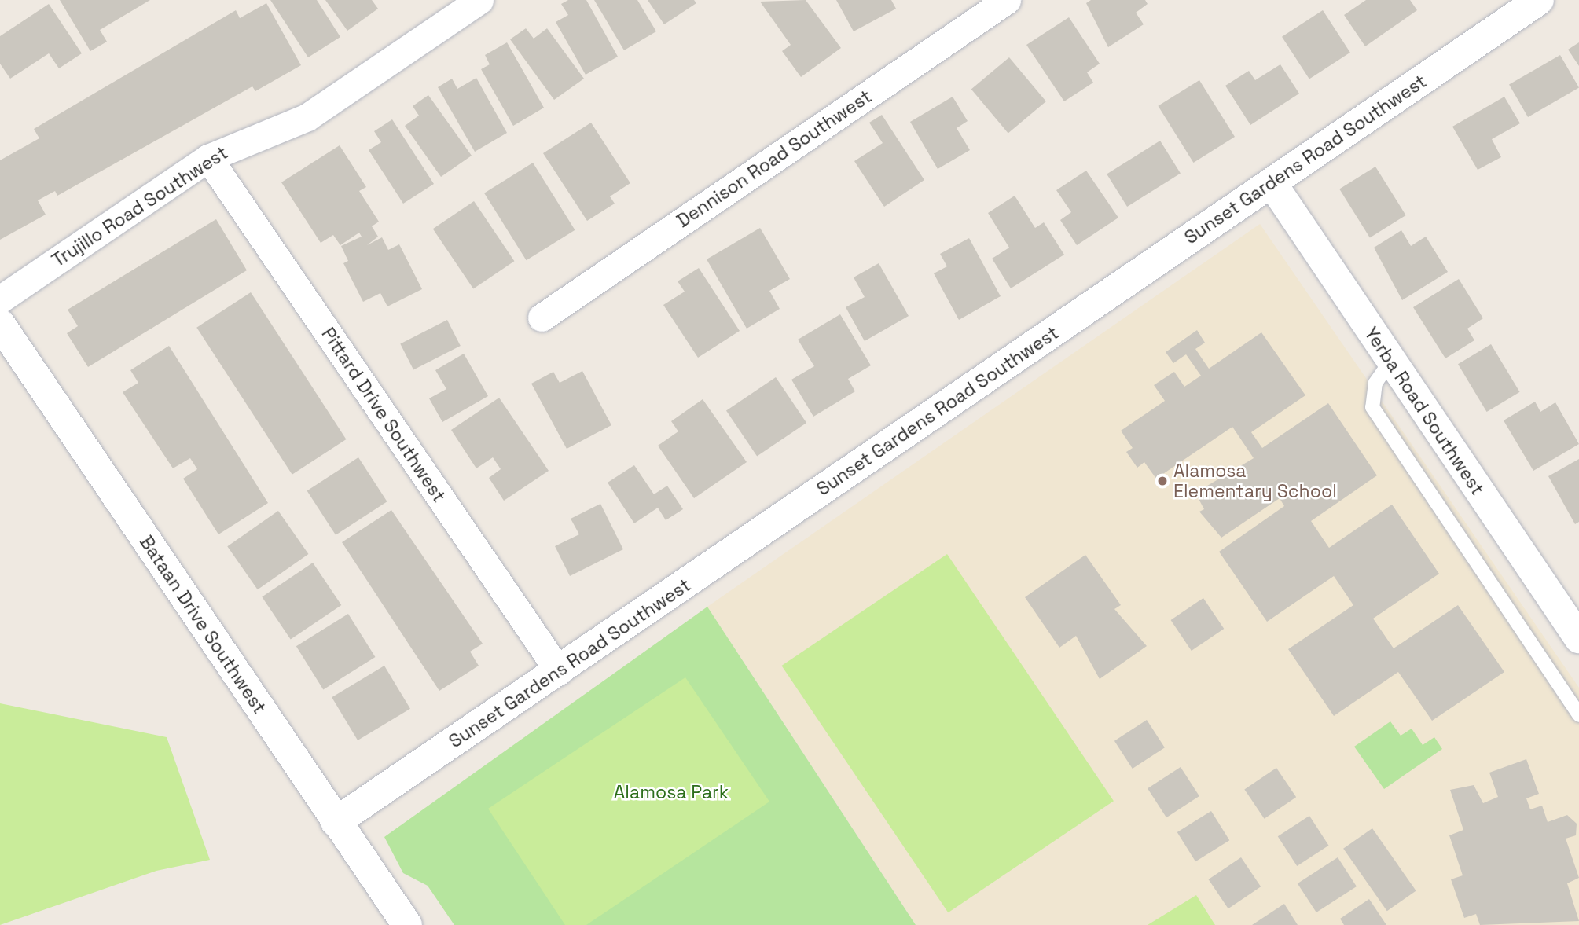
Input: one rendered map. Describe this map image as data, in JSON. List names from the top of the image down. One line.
{"streets":{"street":["Dennison Road Southwest","Sunset Gardens Road Southwest","Trujillo Road Southwest","Yerba Road Southwest","Pittard Drive Southwest","Bataan Drive Southwest"]},"crossings":[["Sunset Gardens Road Southwest","Yerba Road Southwest"],["Sunset Gardens Road Southwest","Pittard Drive Southwest"],["Sunset Gardens Road Southwest","Bataan Drive Southwest"],["Trujillo Road Southwest","Pittard Drive Southwest"]],"parks":["Alamosa Park"],"places":["Alamosa Elementary School"]}
